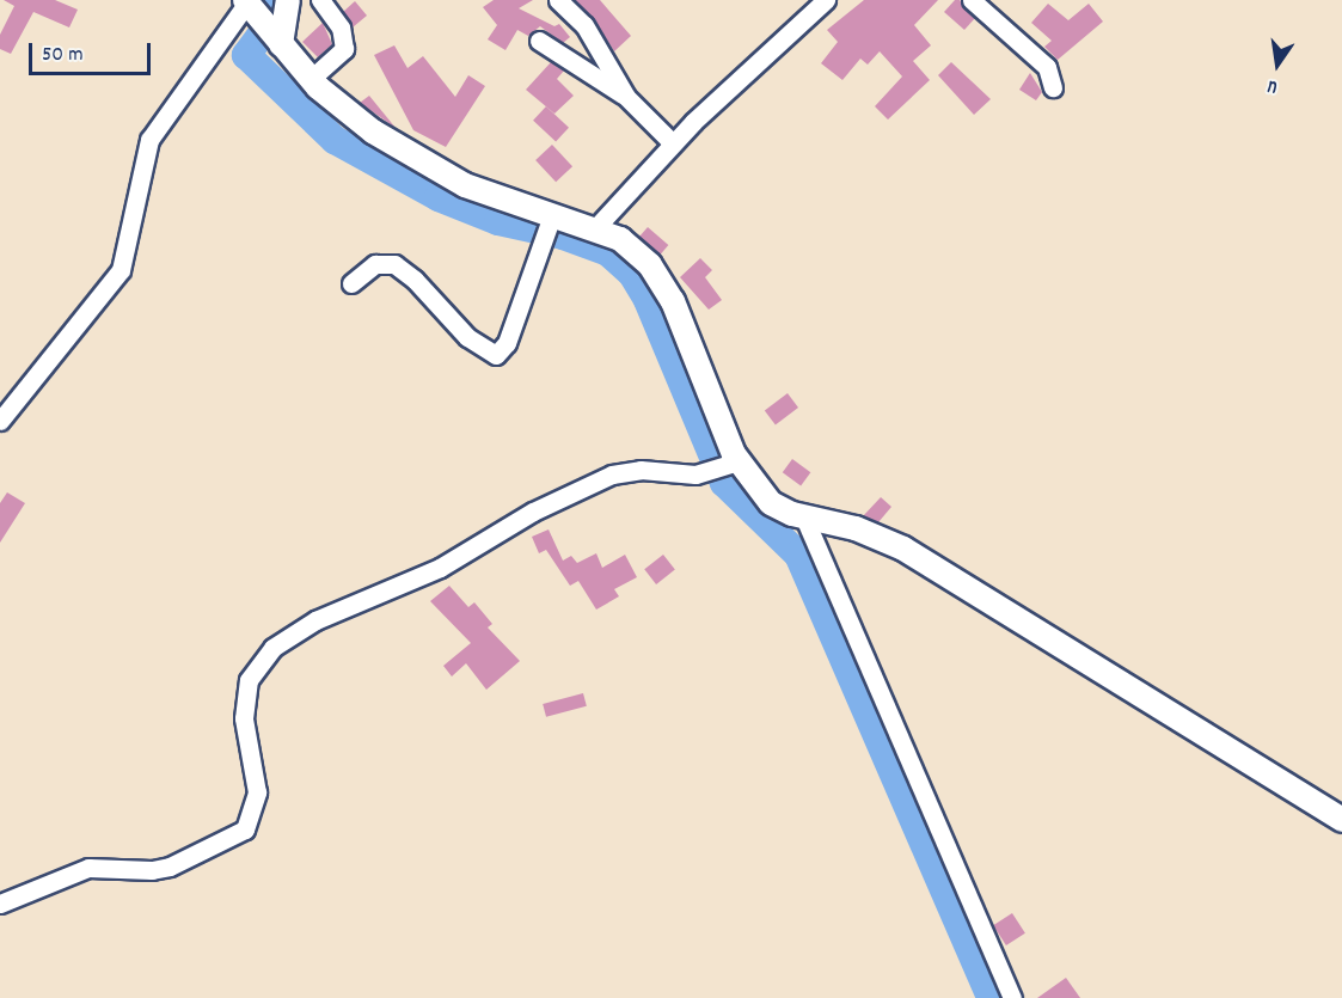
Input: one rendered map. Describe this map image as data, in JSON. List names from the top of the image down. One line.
{"scale_bar":"50 m","north":"bottom"}
